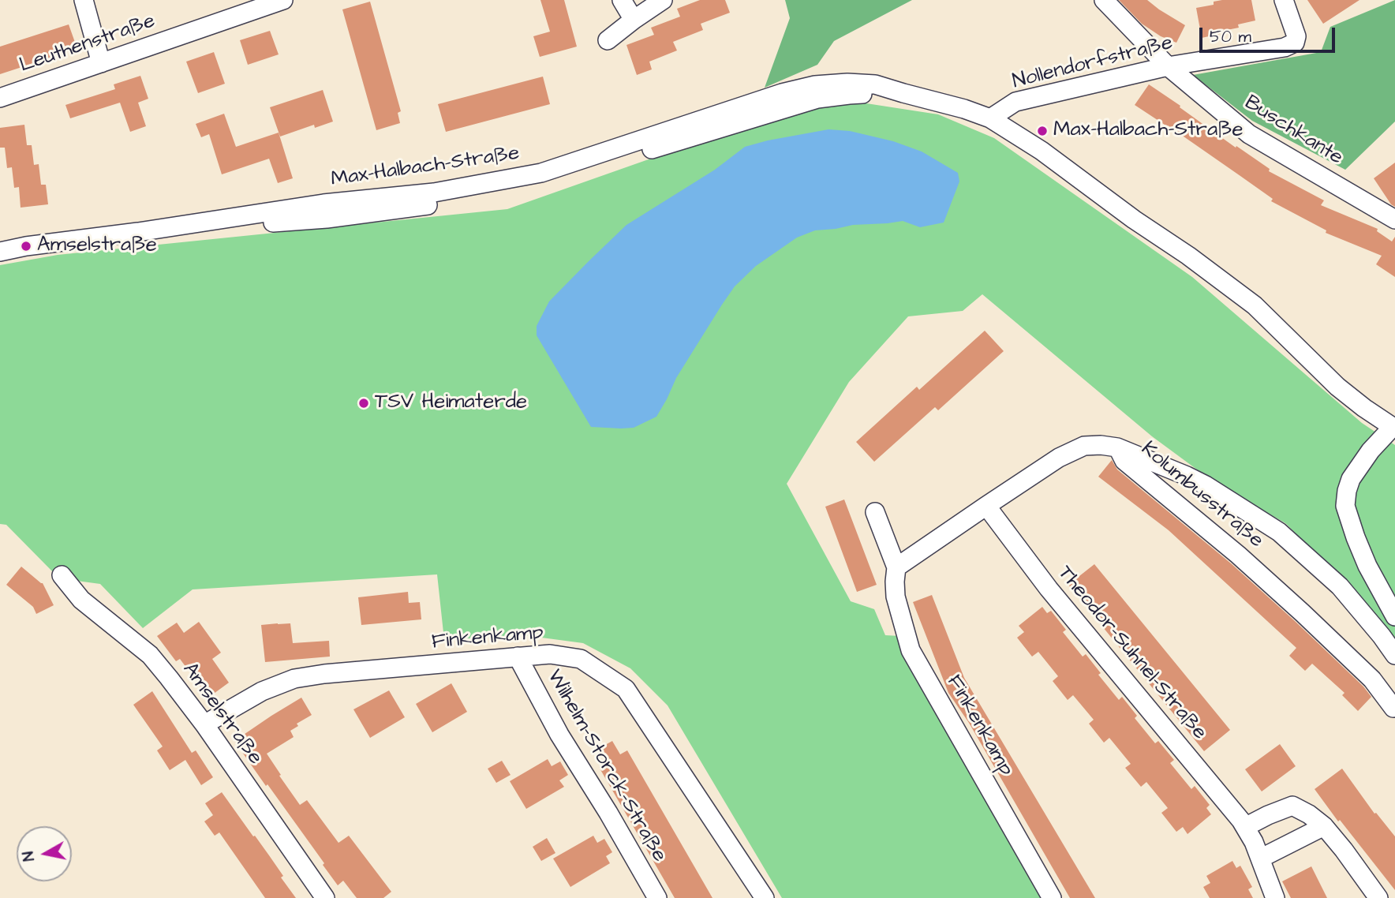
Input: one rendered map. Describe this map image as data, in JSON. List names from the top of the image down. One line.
{"streets":{"street":["Leuthenstraße","Nollendorfstraße","Buschkante","Max-Halbach-Straße","Kolumbusstraße","Finkenkamp","Theodor-Suhnel-Straße","Amselstraße","Wilhelm-Storck-Straße"]},"crossings":[["Nollendorfstraße","Buschkante"],["Nollendorfstraße","Max-Halbach-Straße"],["Finkenkamp","Amselstraße"],["Finkenkamp","Wilhelm-Storck-Straße"]],"places":["Max-Halbach-Straße","Amselstraße","TSV Heimaterde"],"scale_bar":"50 m","north":"left"}
